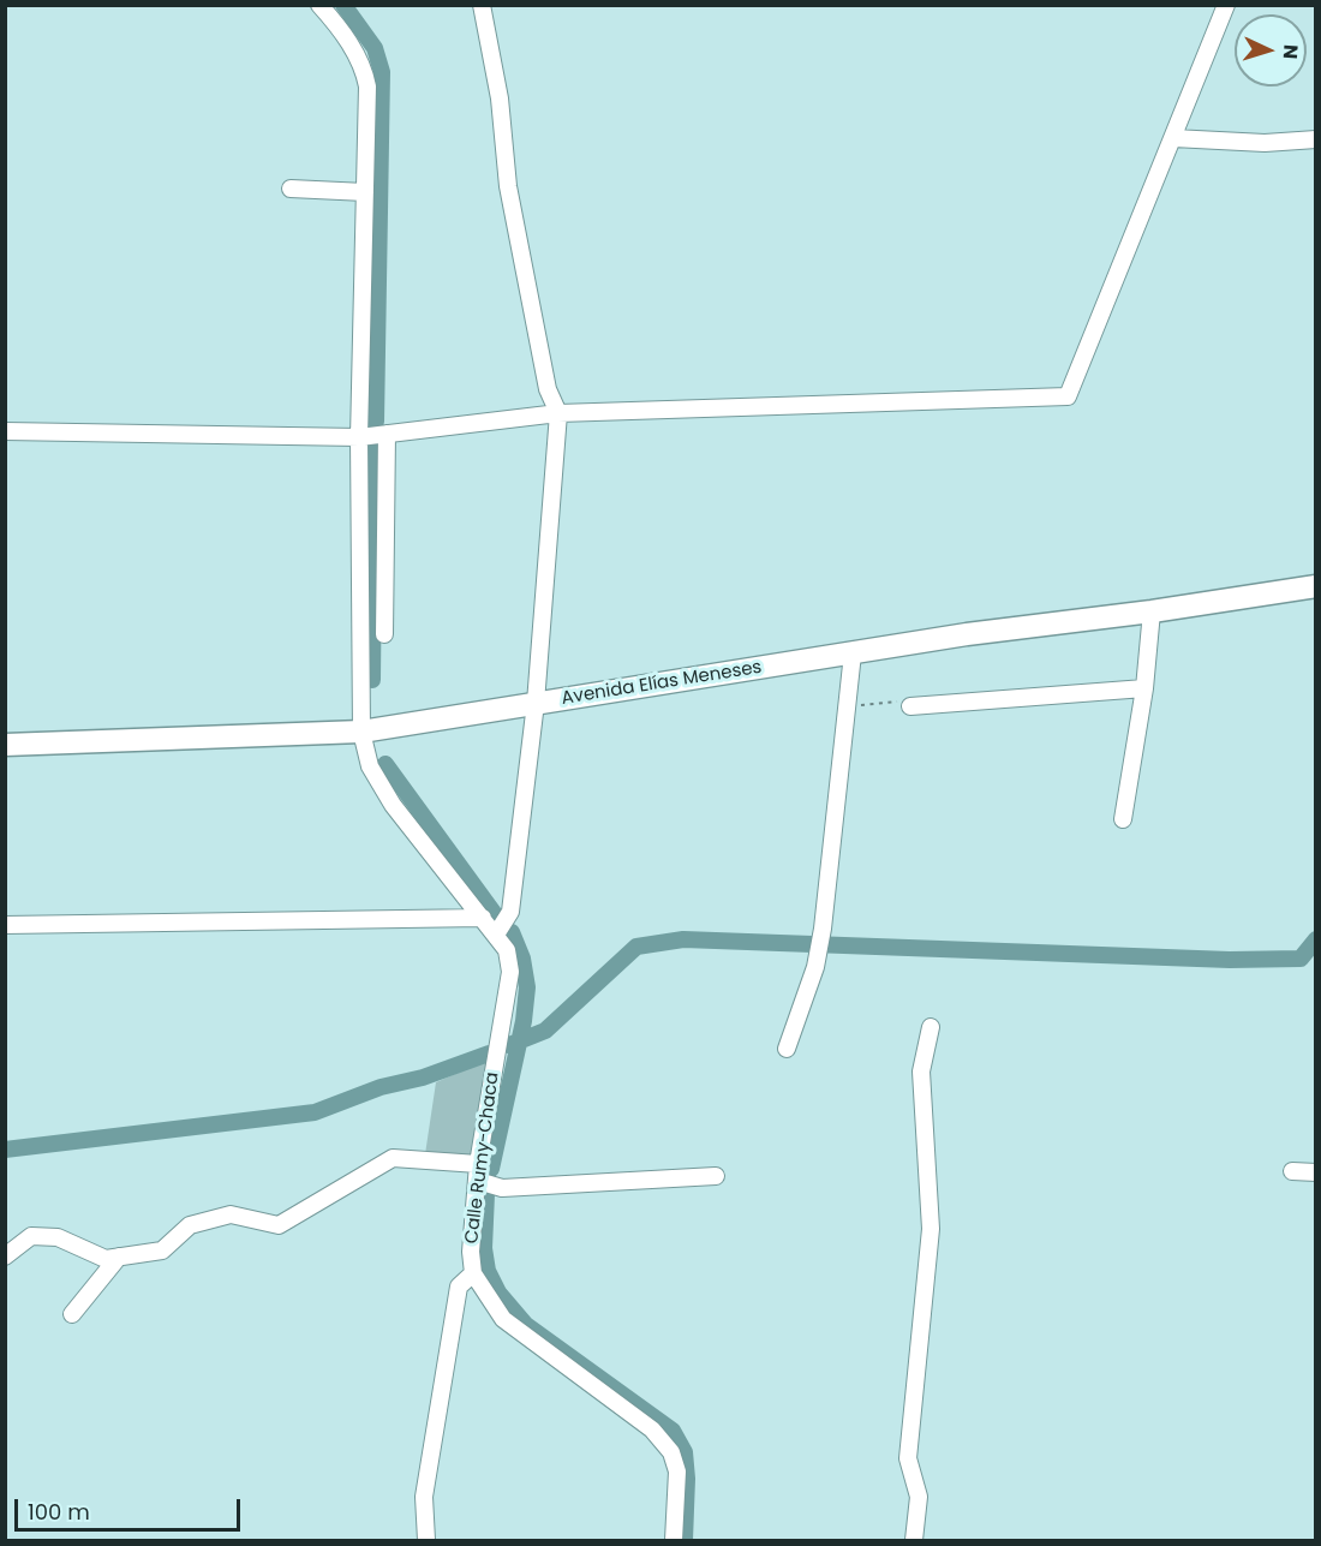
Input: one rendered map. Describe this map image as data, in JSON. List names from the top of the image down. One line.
{"streets":{"main road":["Avenida Elías Meneses"],"street":["Calle Rumy-Chaca"]},"crossings":[["Avenida Elías Meneses","Calle Rumy-Chaca"]],"scale_bar":"100 m","north":"right"}
